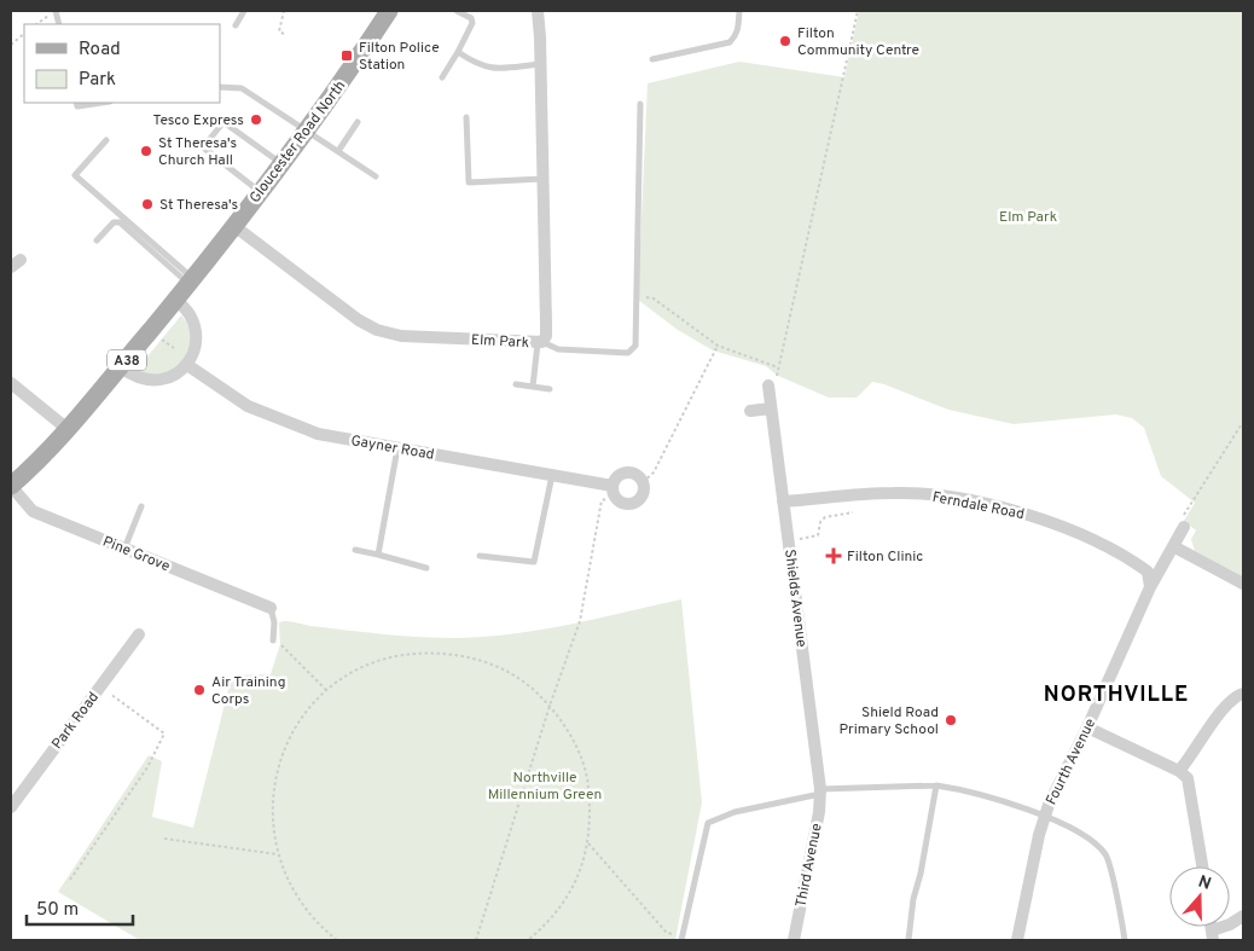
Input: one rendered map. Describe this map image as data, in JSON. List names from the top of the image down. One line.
{"streets":{"main road":["Gloucester Road North","A38"],"street":["Elm Park","Gayner Road","Ferndale Road","Pine Grove","Shields Avenue","Park Road","Fourth Avenue","Third Avenue"]},"crossings":[["Gloucester Road North","Elm Park"],["Gloucester Road North","Pine Grove"],["Ferndale Road","Shields Avenue"],["Ferndale Road","Fourth Avenue"],["Shields Avenue","Third Avenue"]],"districts":["NORTHVILLE"],"parks":["Elm Park","Northville Millennium Green"],"places":{"other":["Filton Community Centre","Tesco Express","St Theresa's Church Hall","St Theresa's","Air Training Corps","Shield Road Primary School"],"transit":["Filton Police Station"],"health":["Filton Clinic"]},"legend":["Road","Park"],"scale_bar":"50 m","north":"top"}
